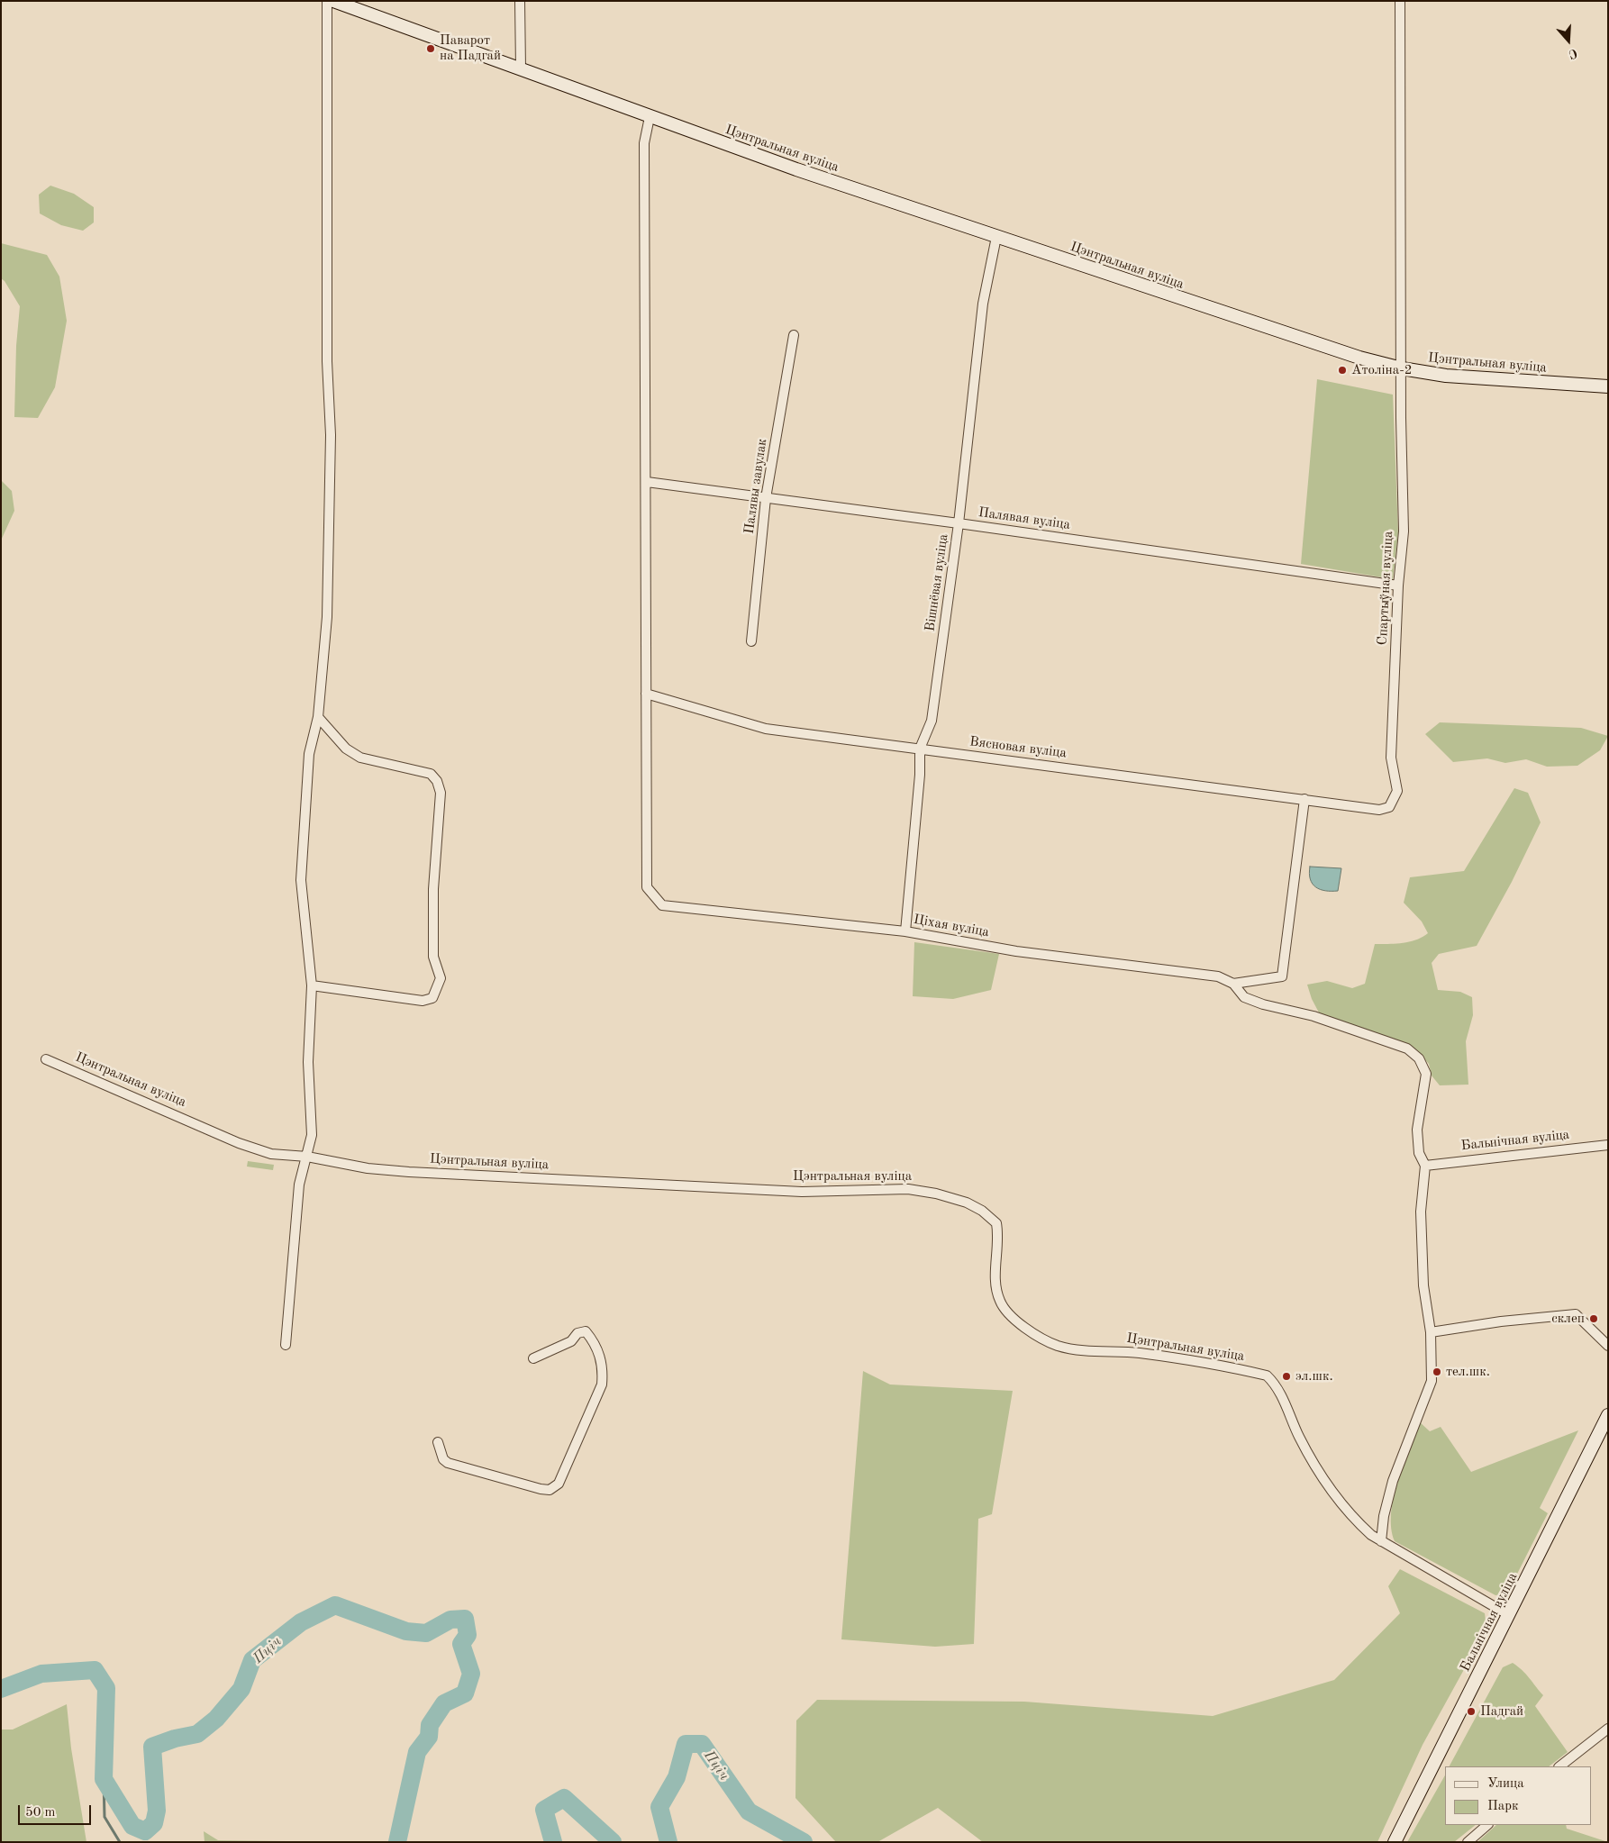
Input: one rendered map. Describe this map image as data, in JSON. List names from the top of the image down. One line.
{"streets":{"street":["Цэнтральная вуліца","Палявы завулак","Палявая вуліца","Вішнёвая вуліца","Спартыўная вуліца","Вясновая вуліца","Ціхая вуліца","Бальнічная вуліца"]},"crossings":[["Цэнтральная вуліца","Вішнёвая вуліца"],["Цэнтральная вуліца","Спартыўная вуліца"],["Цэнтральная вуліца","Бальнічная вуліца"],["Палявы завулак","Палявая вуліца"],["Палявая вуліца","Вішнёвая вуліца"],["Палявая вуліца","Спартыўная вуліца"],["Вішнёвая вуліца","Вясновая вуліца"],["Вішнёвая вуліца","Ціхая вуліца"],["Спартыўная вуліца","Вясновая вуліца"],["Вясновая вуліца","Ціхая вуліца"]],"water":["Пціч"],"places":["Паварот на Падгай","Атоліна-2","склеп","тел.шк.","эл.шк.","Падгай"],"legend":["Улица","Парк"],"scale_bar":"50 m","north":"bottom"}
